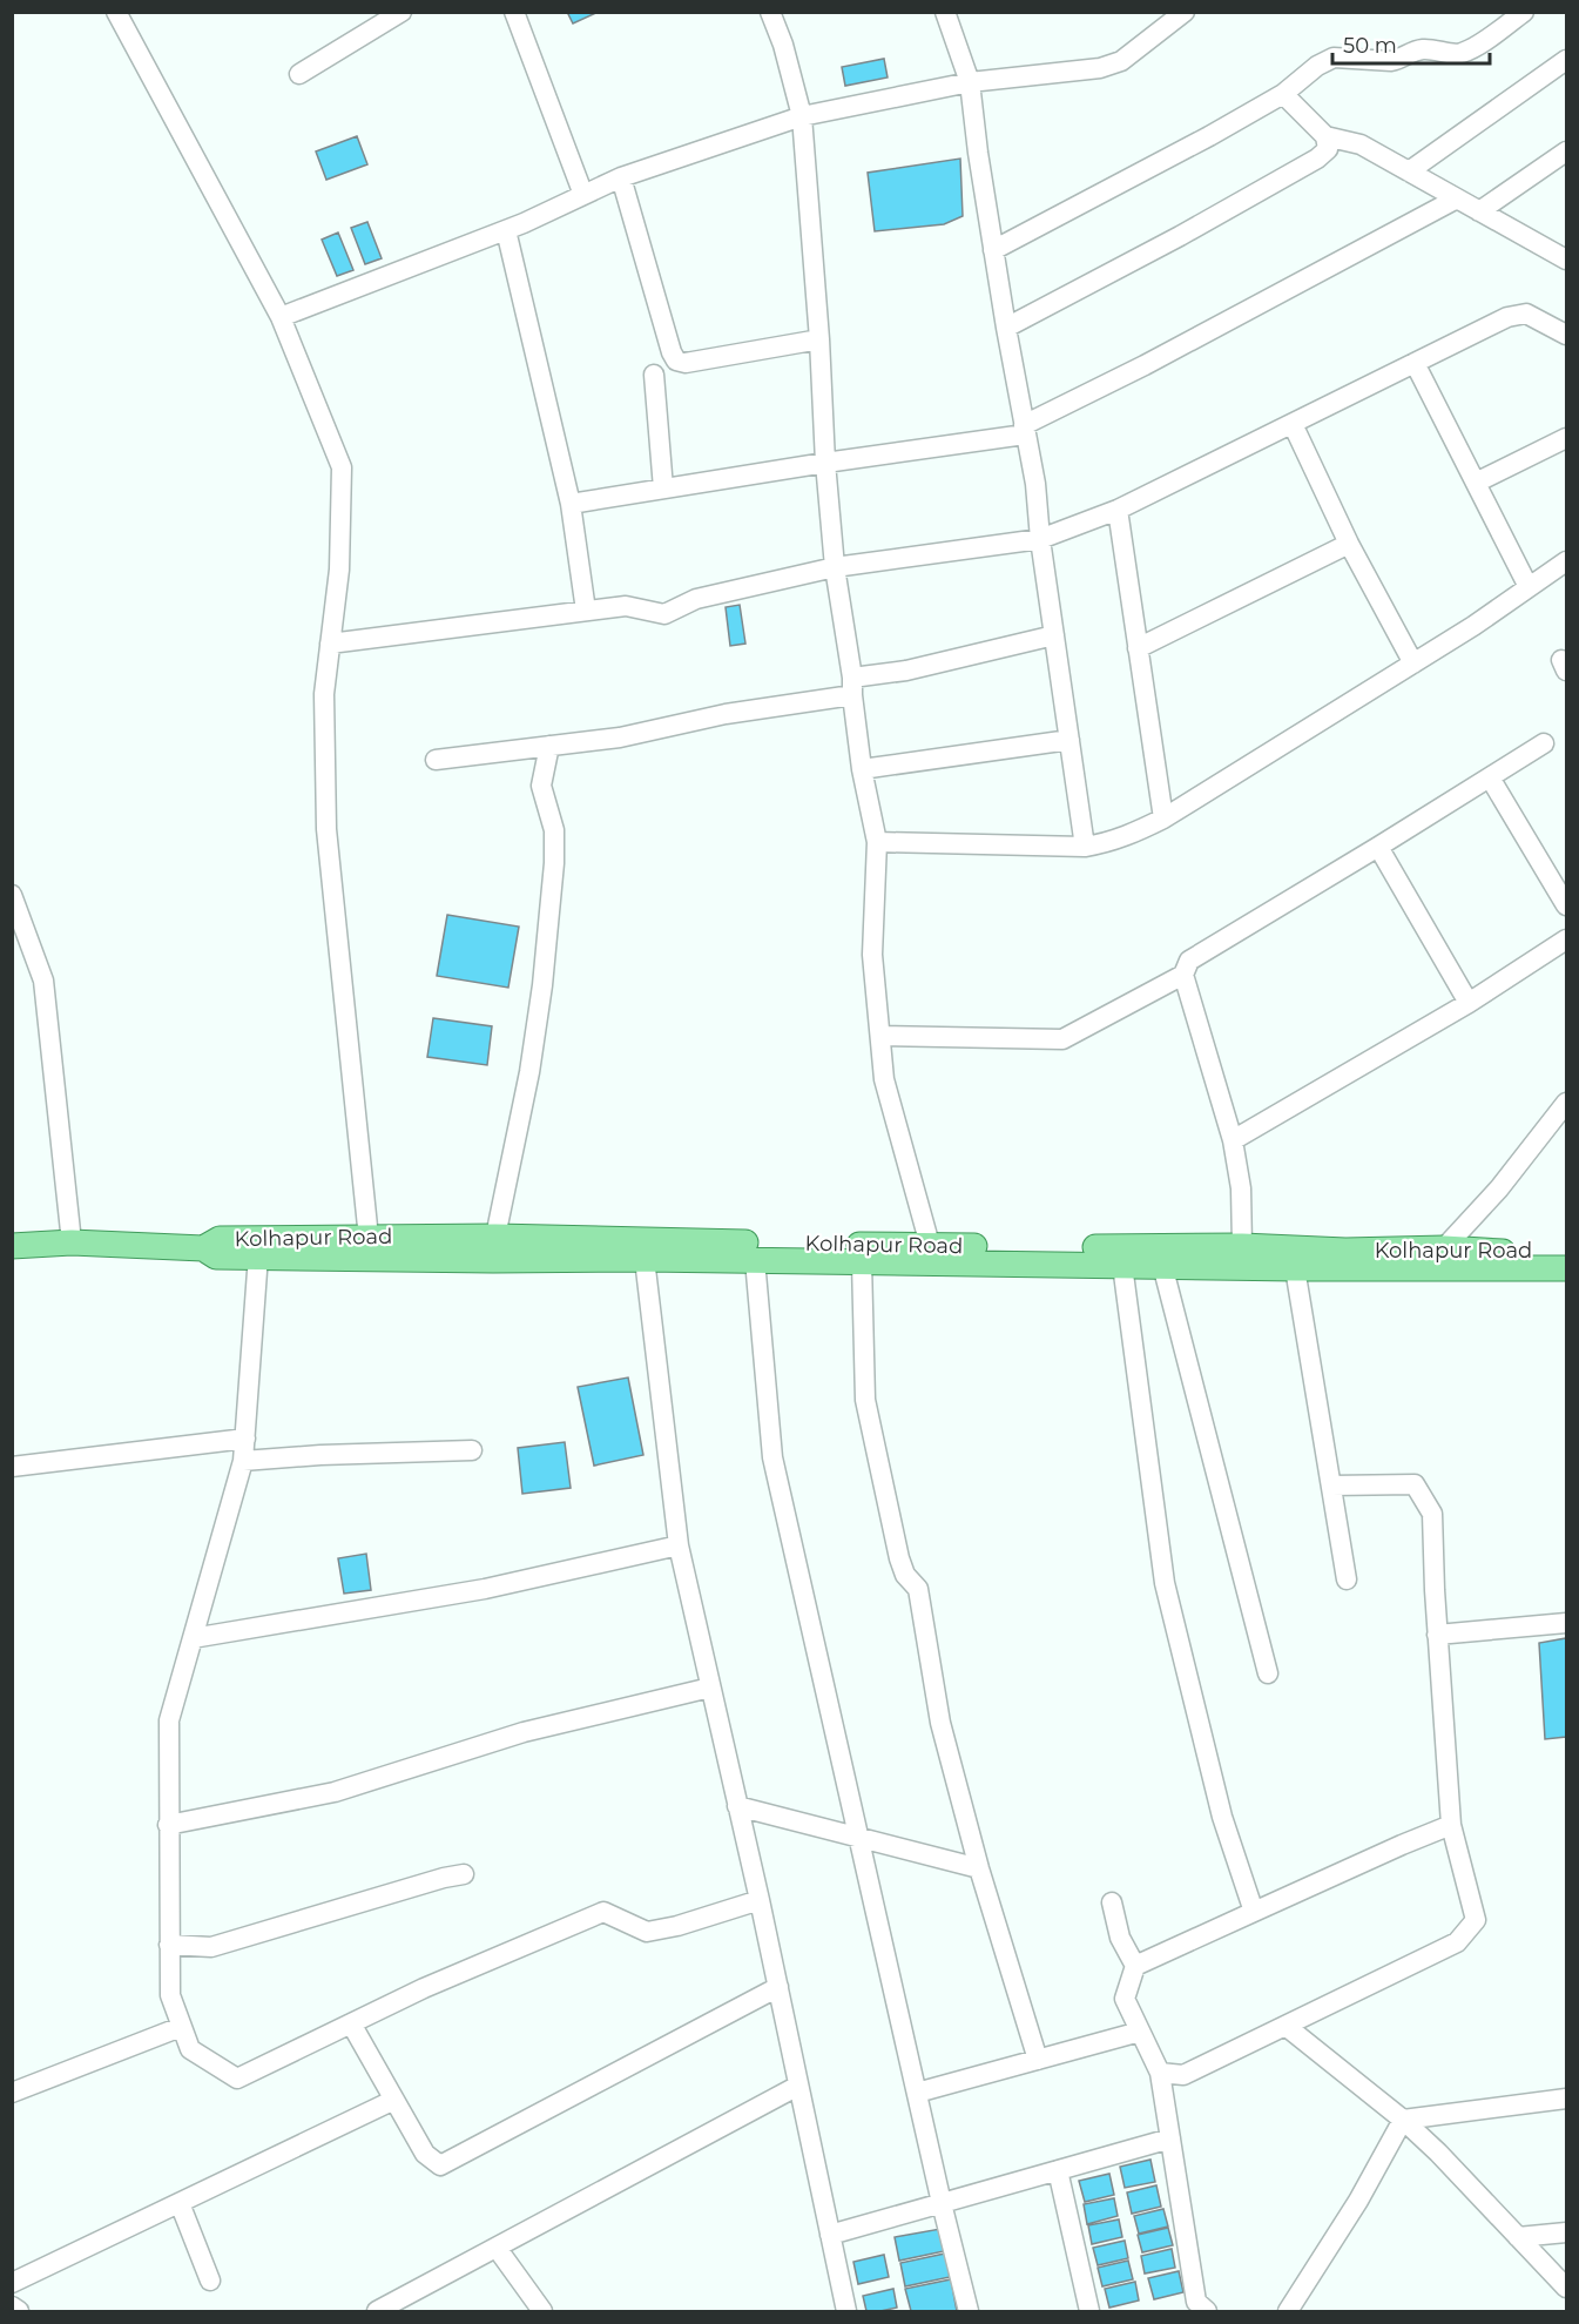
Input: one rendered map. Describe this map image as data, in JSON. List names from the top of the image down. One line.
{"streets":{"main road":["Kolhapur Road"]},"scale_bar":"50 m"}
